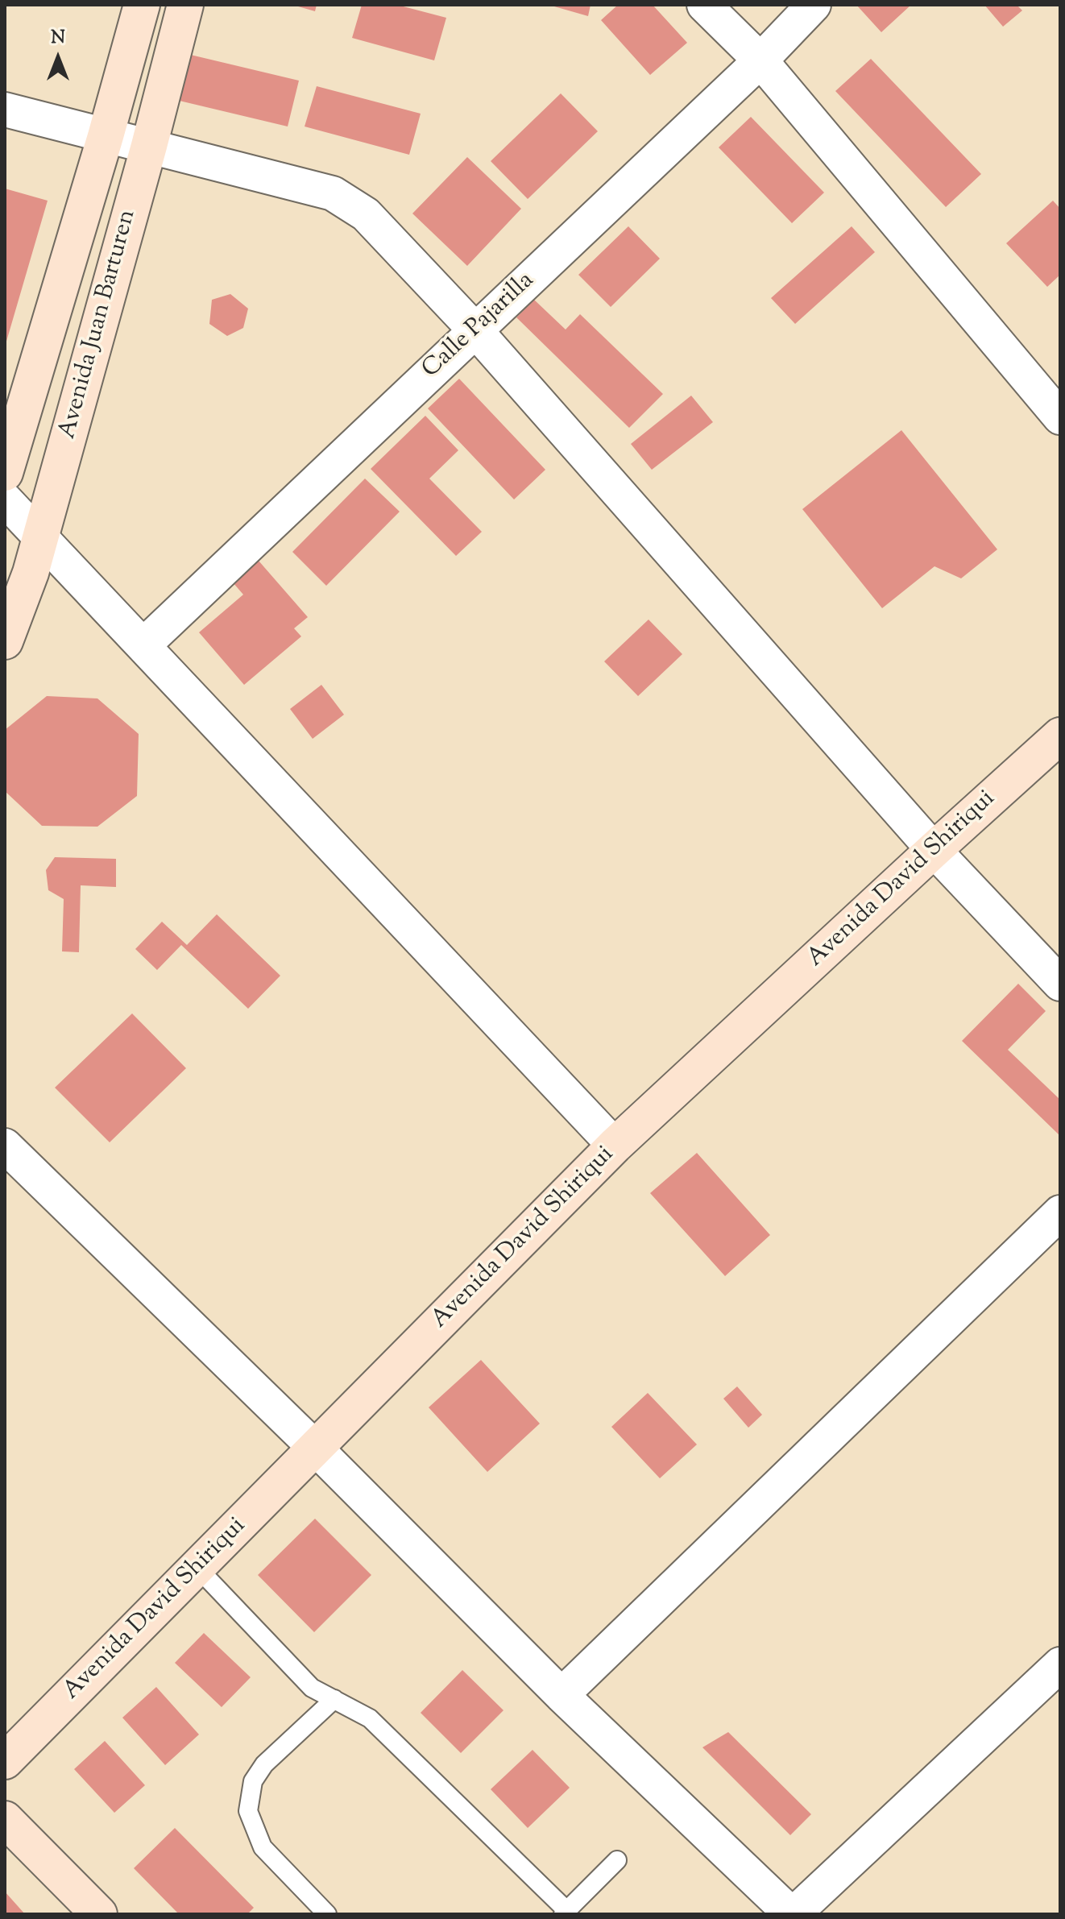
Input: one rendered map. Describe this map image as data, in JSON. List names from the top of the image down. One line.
{"streets":{"main road":["Avenida Juan Barturen","Avenida David Shiriqui"],"street":["Calle Pajarilla"]},"north":"top"}
